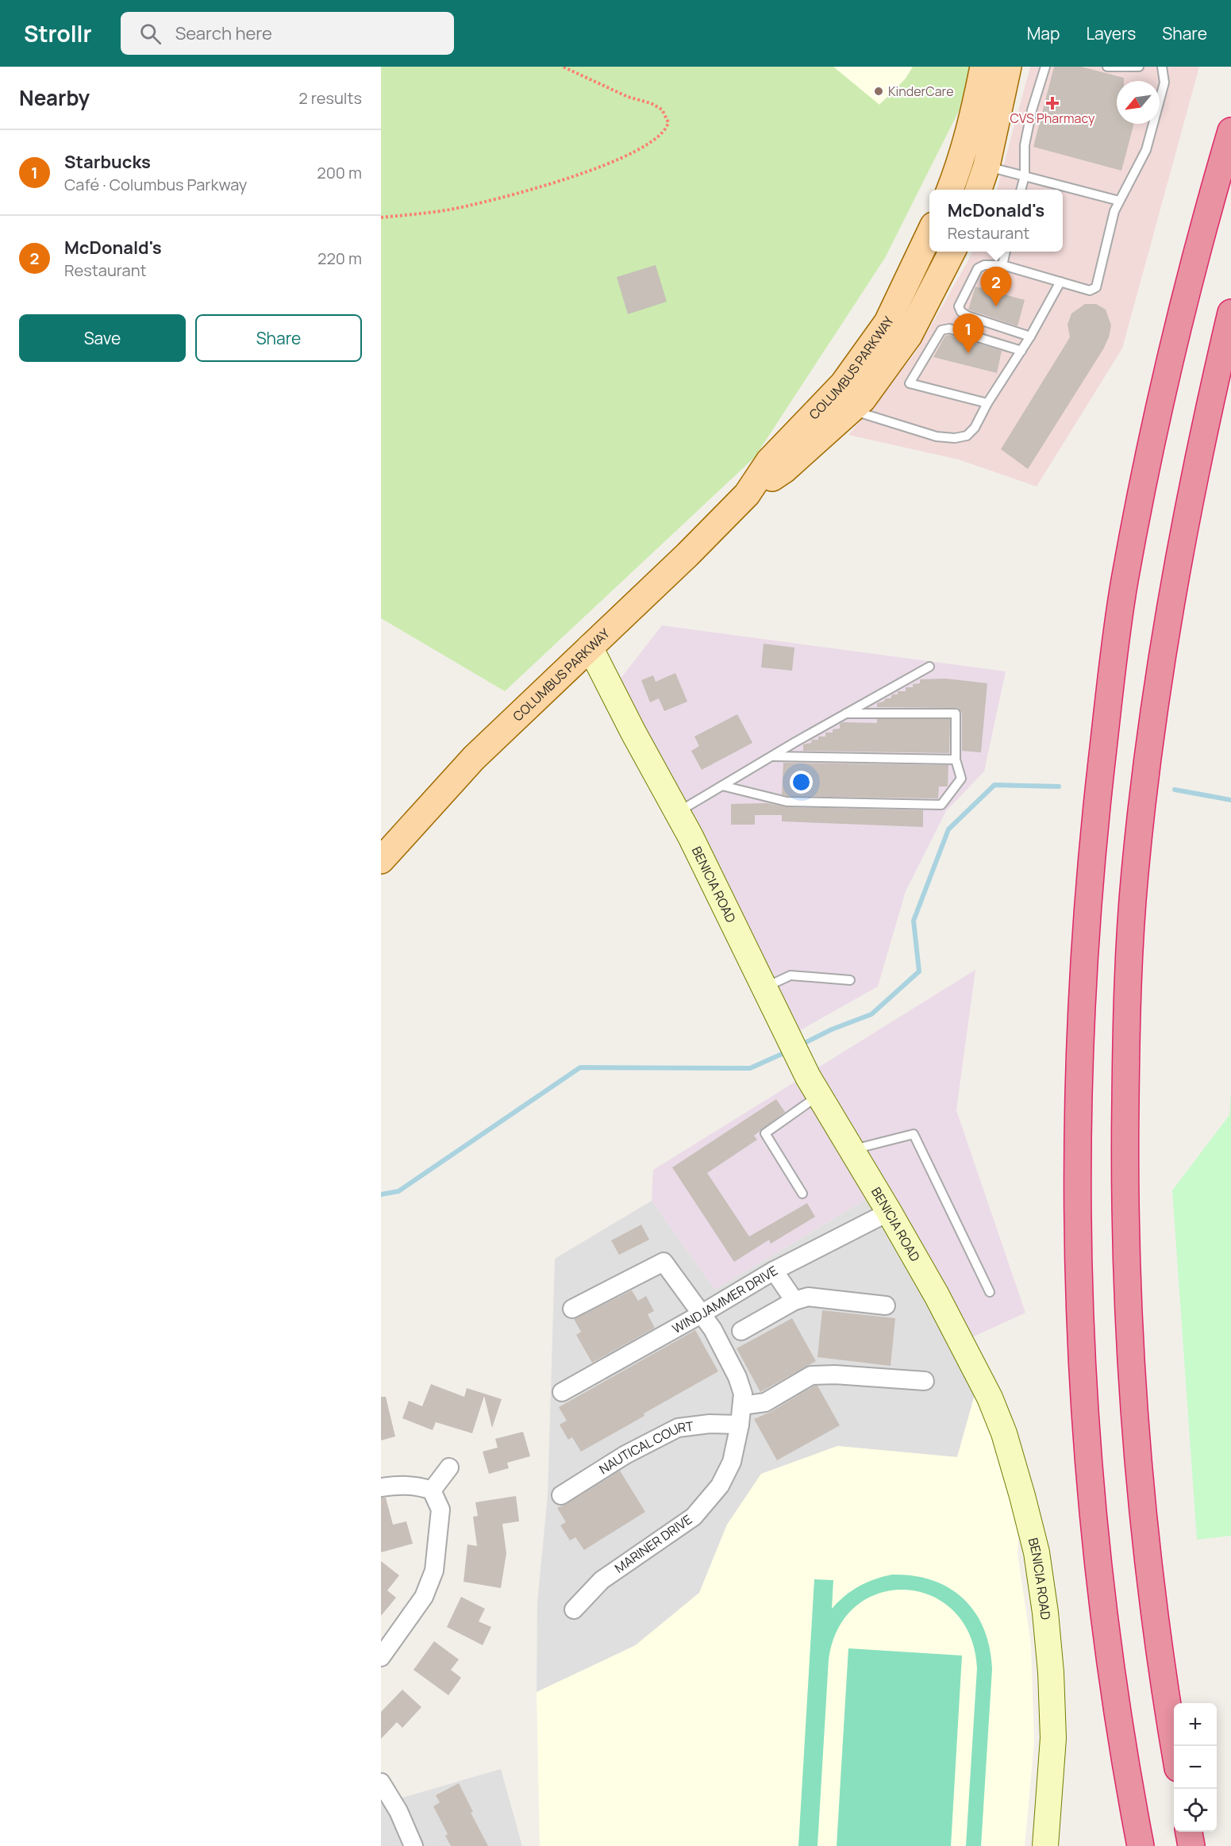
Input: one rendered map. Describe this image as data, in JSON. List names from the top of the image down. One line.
{"streets":{"main road":["COLUMBUS PARKWAY","BENICIA ROAD"],"street":["WINDJAMMER DRIVE","NAUTICAL COURT","MARINER DRIVE"]},"crossings":[["COLUMBUS PARKWAY","BENICIA ROAD"],["BENICIA ROAD","WINDJAMMER DRIVE"],["WINDJAMMER DRIVE","MARINER DRIVE"],["NAUTICAL COURT","MARINER DRIVE"]],"places":{"other":["KinderCare"],"health":["CVS Pharmacy"]},"north":"bottom left","page":{"header":"Strollr","search":"Search here","nav":["Map","Layers","Share"],"heading":["Nearby","2 results"],"list":[{"mark":"1","name":"Starbucks","note":"Café · Columbus Parkway","value":"200 m"},{"mark":"2","name":"McDonald's","note":"Restaurant","value":"220 m"}],"popup":["McDonald's","Restaurant"],"pins":["2","1"],"buttons":["Save","Share"],"map_buttons":["+","−"]}}
